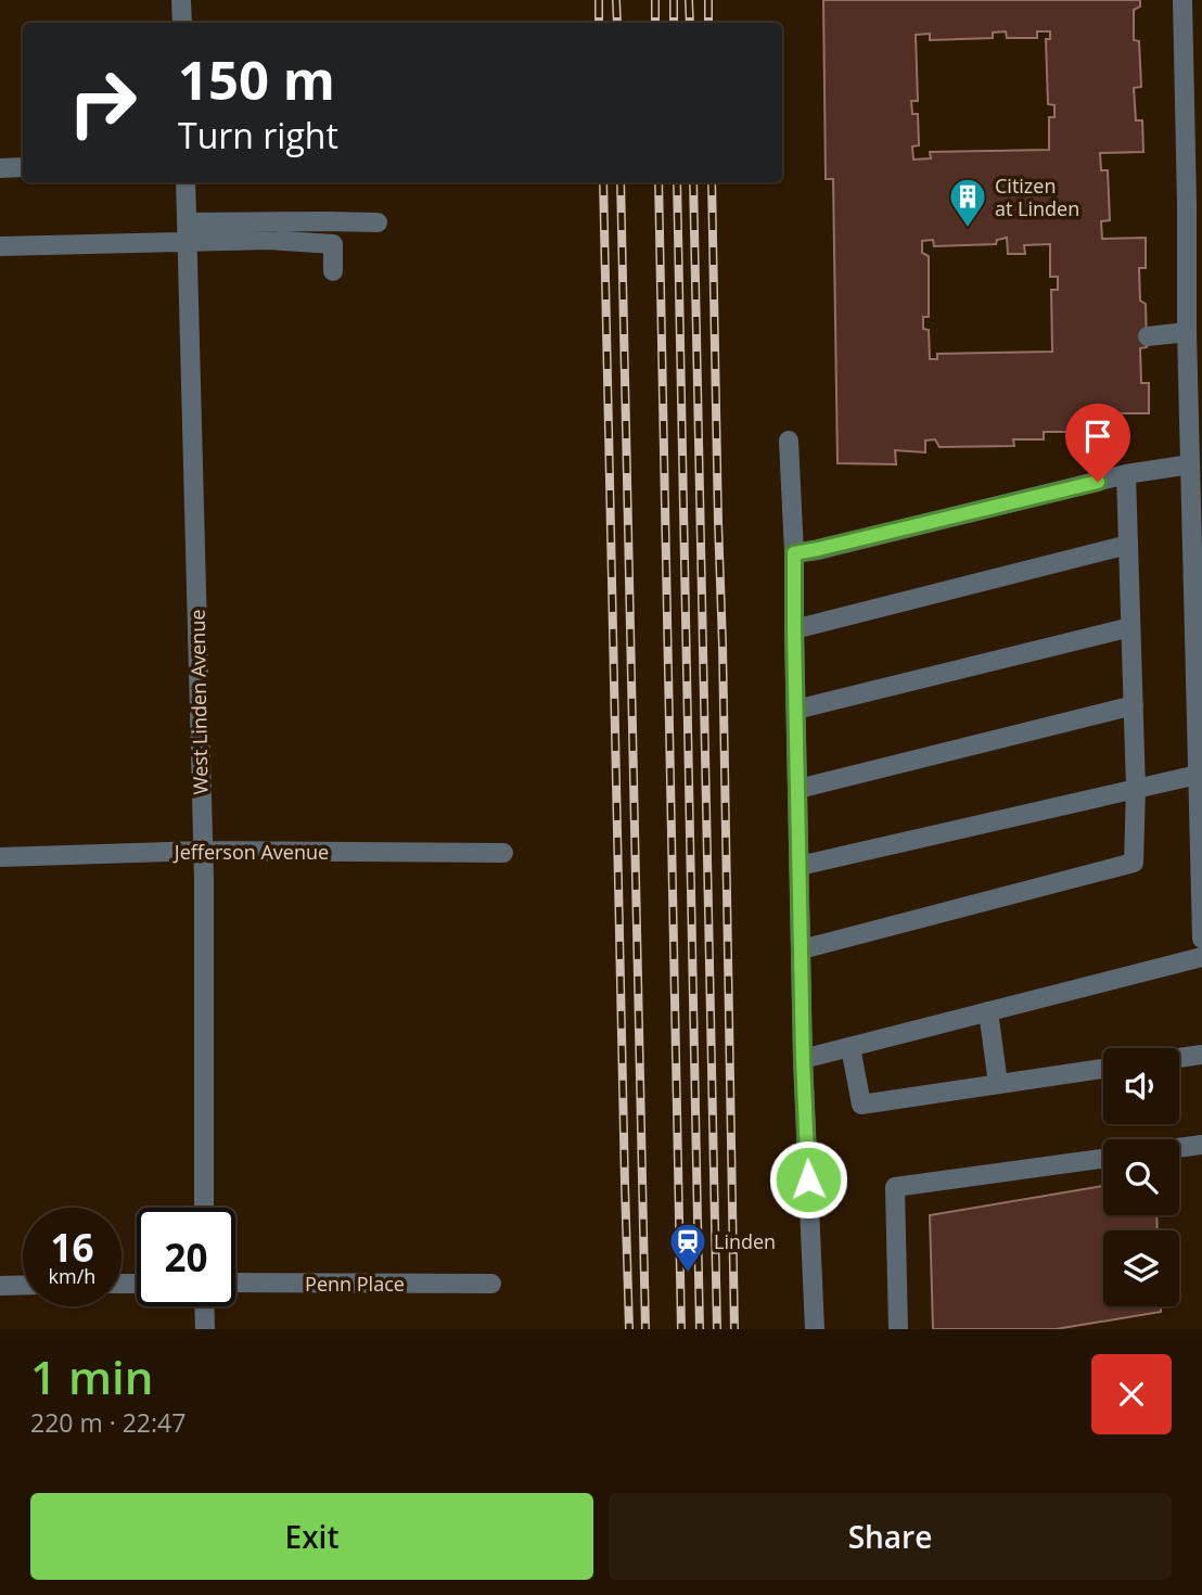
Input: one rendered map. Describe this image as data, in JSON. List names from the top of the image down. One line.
{"streets":{"street":["West Linden Avenue","Jefferson Avenue","Penn Place"]},"crossings":[["West Linden Avenue","Jefferson Avenue"]],"places":{"building":["Citizen at Linden"],"station":["Linden"]},"page":{"turn":["150 m","Turn right"],"speed":"16 km/h","limit":"20","heading":["1 min","220 m · 22:47"],"buttons":["Exit","Share"]}}
